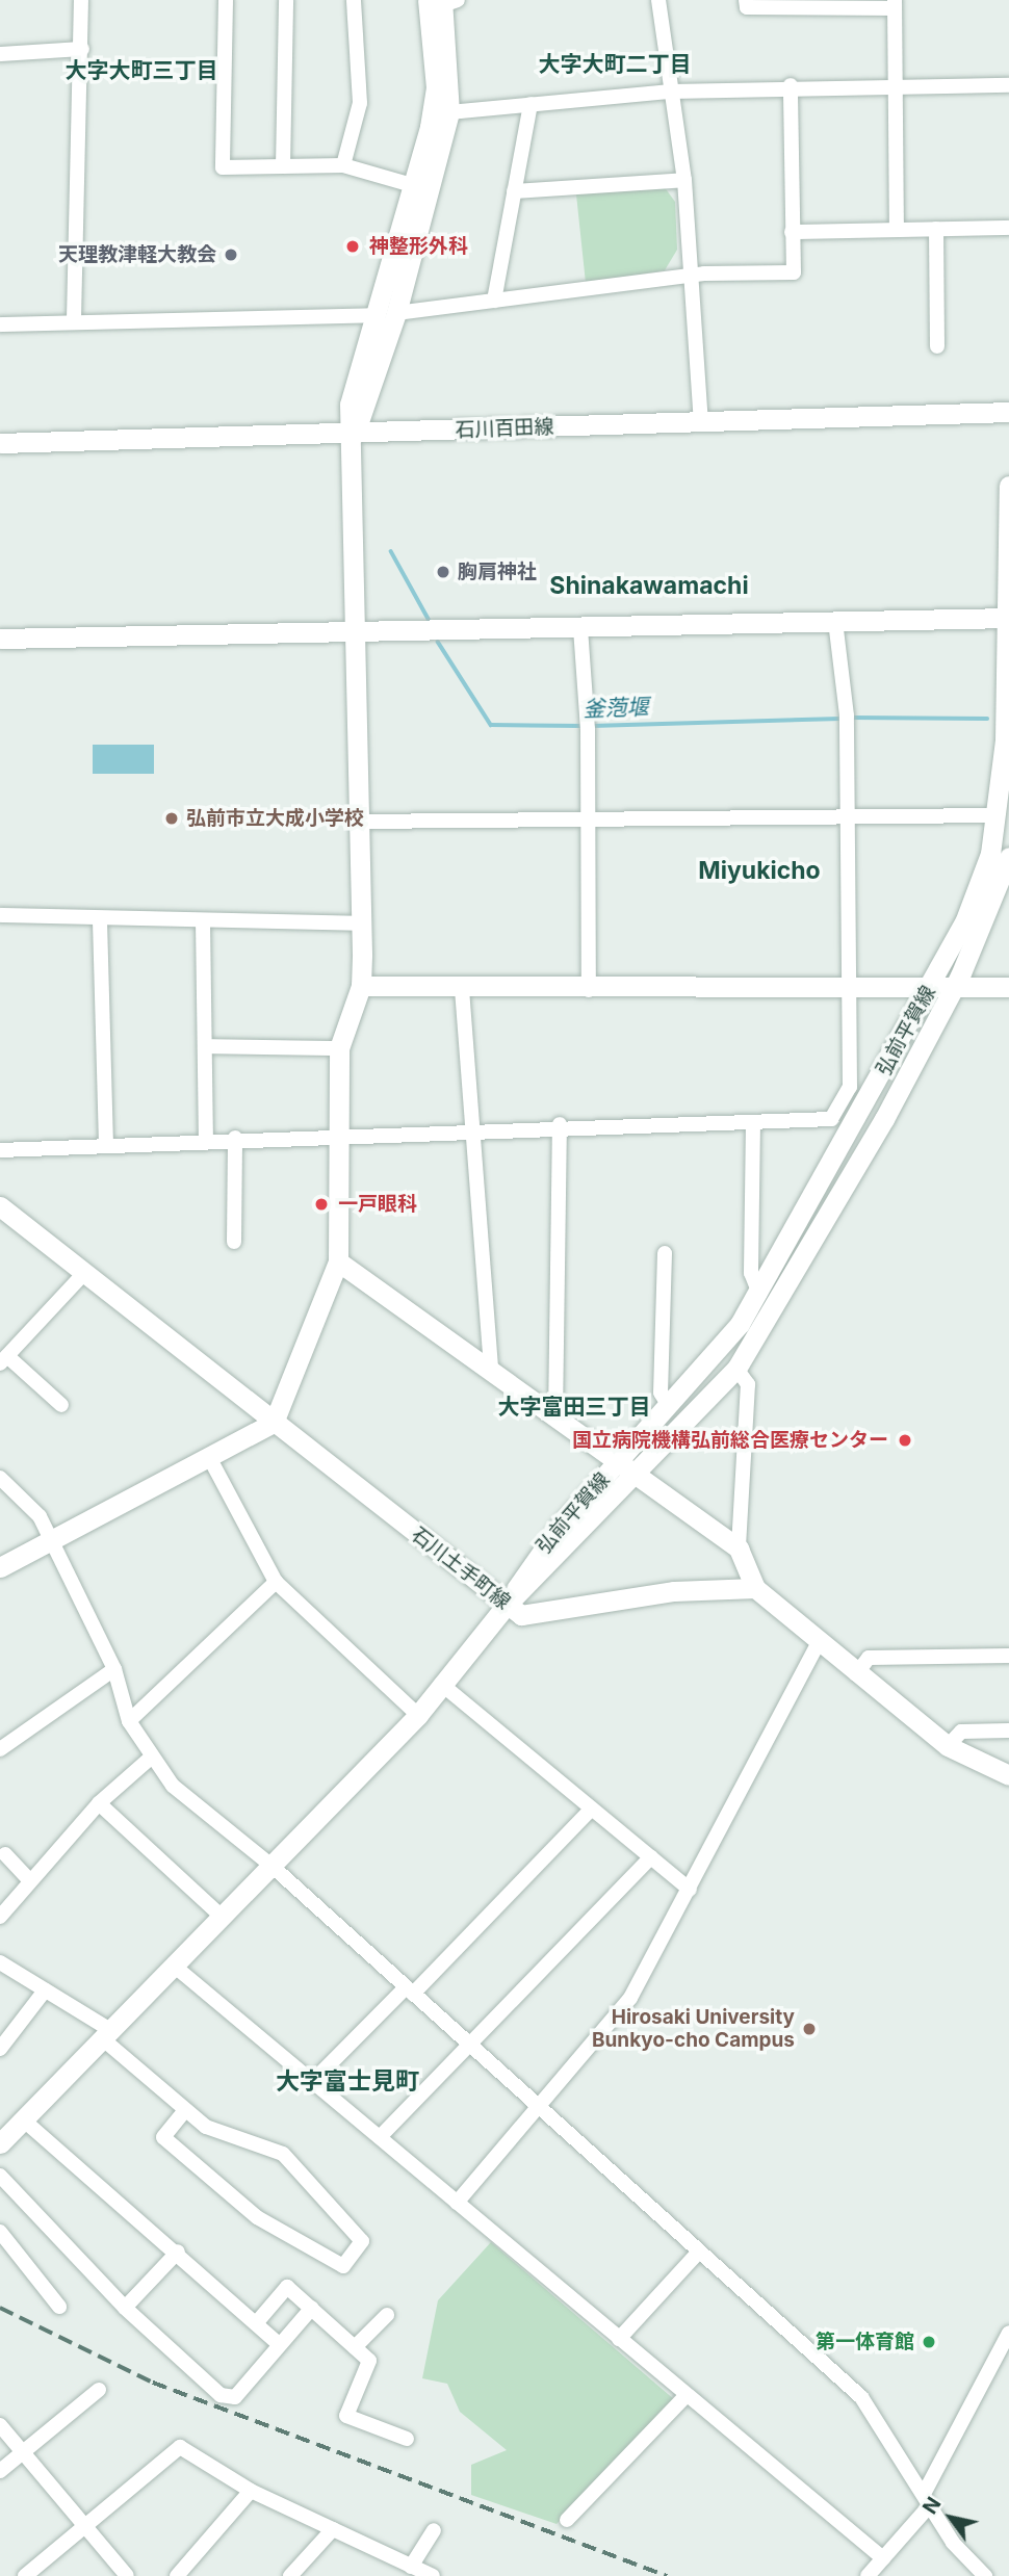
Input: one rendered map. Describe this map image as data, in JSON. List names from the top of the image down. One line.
{"streets":{"street":["石川百田線","弘前平賀線","石川土手町線"]},"crossings":[["弘前平賀線","石川土手町線"]],"districts":["大字大町二丁目","大字大町三丁目","Shinakawamachi","Miyukicho","大字富田三丁目","大字富士見町"],"water":["釜萢堰"],"places":["神整形外科","天理教津軽大教会","胸肩神社","弘前市立大成小学校","一戸眼科","国立病院機構弘前総合医療センター","Hirosaki University Bunkyo-cho Campus","第一体育館"],"north":"top left"}
